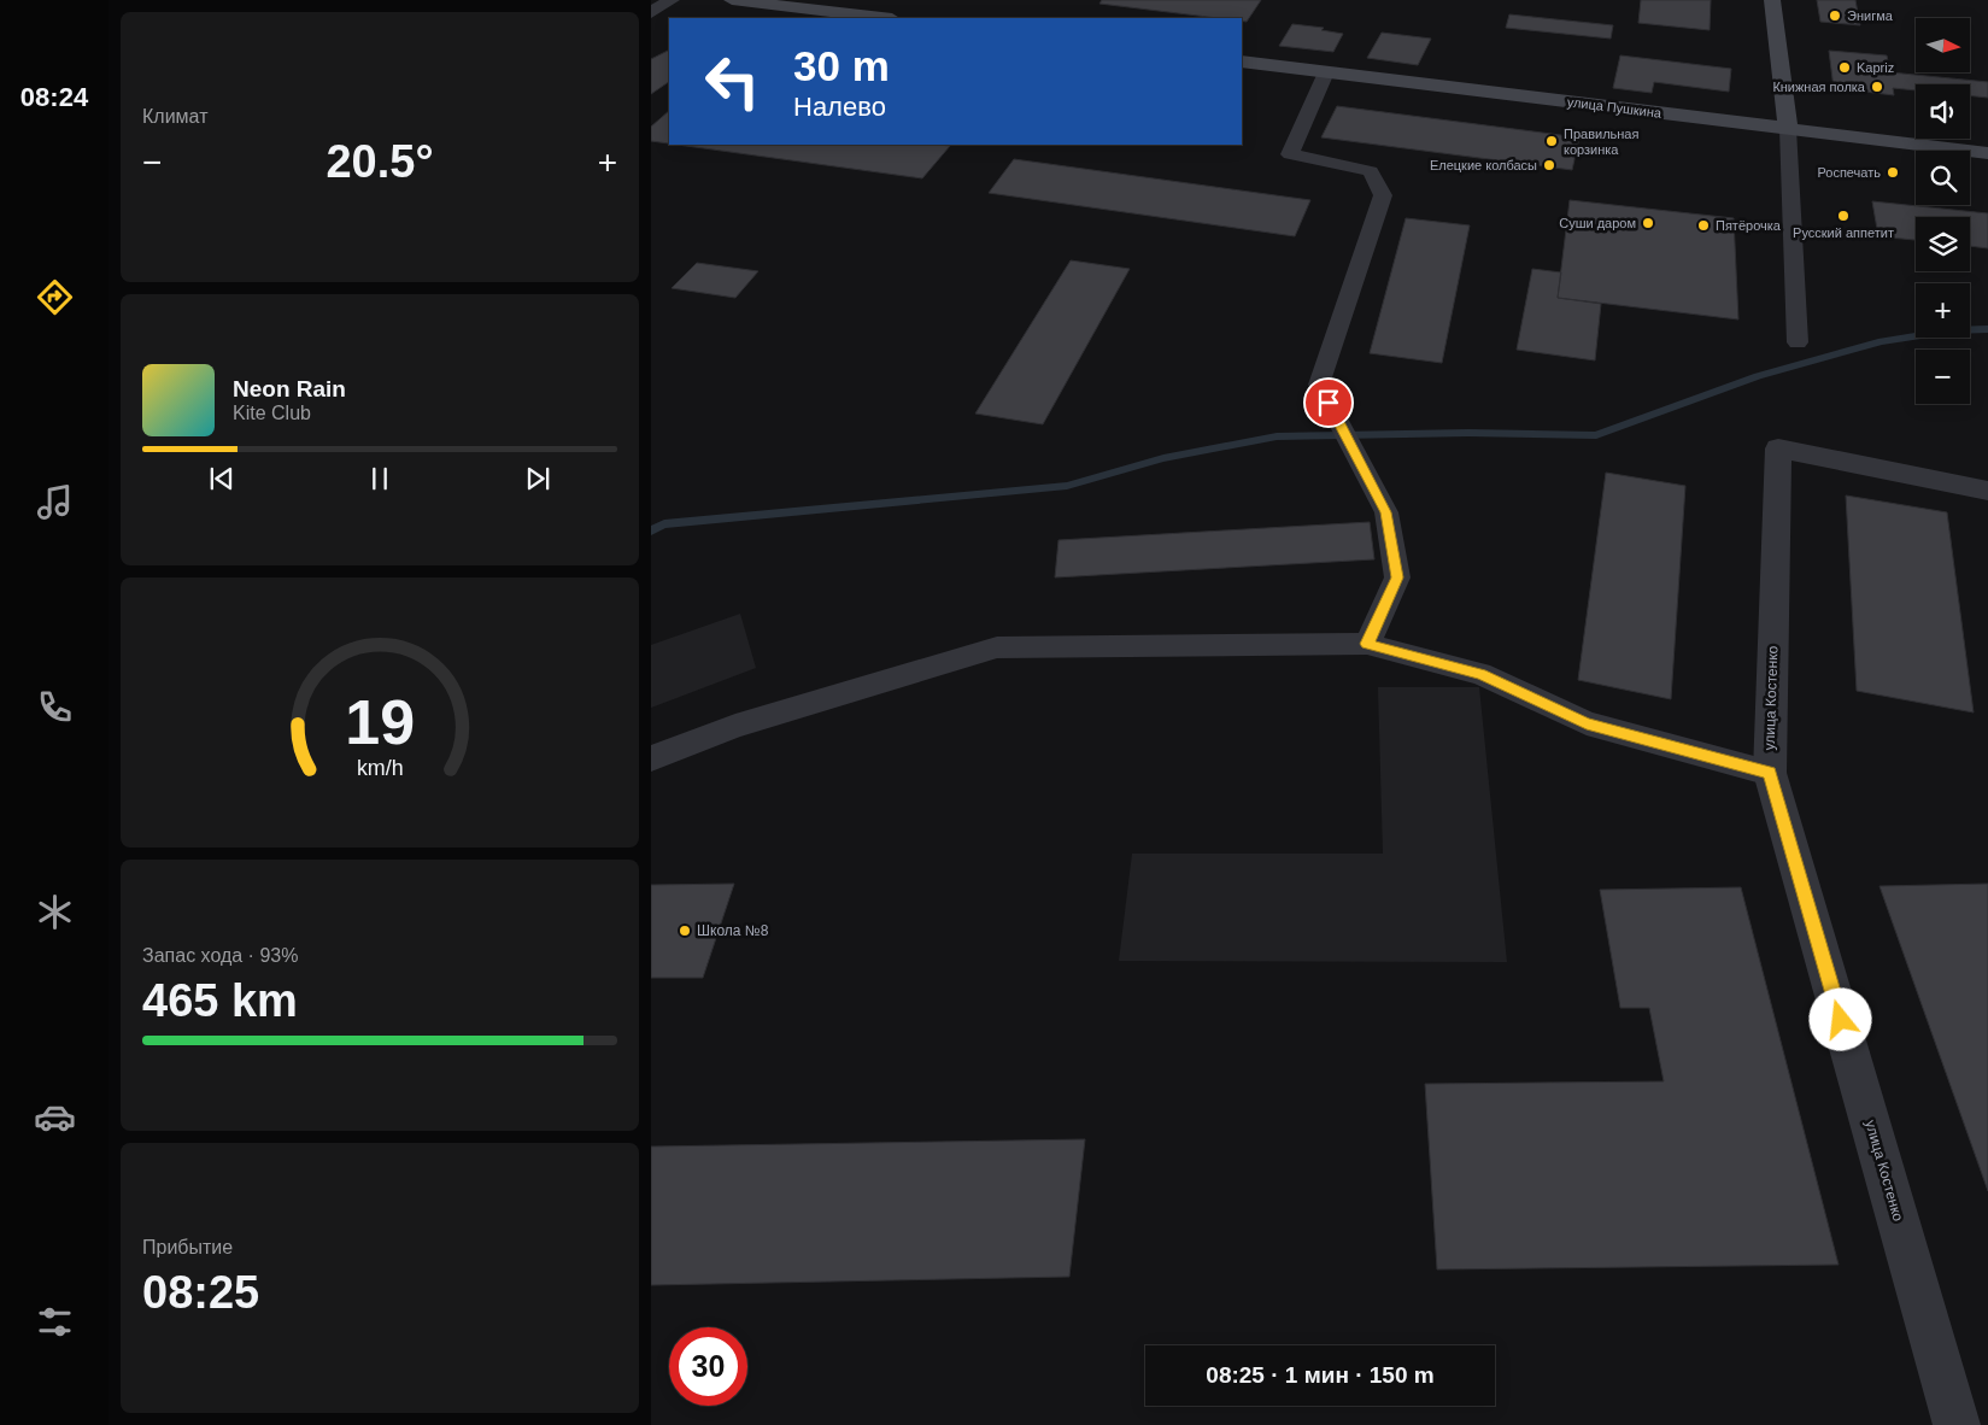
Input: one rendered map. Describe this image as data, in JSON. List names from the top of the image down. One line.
{"streets":{"street":["улица Пушкина","улица Костенко"]},"places":["Энигма","Kapriz","Книжная полка","Правильная корзинка","Елецкие колбасы","Роспечать","Русский аппетит","Суши даром","Пятёрочка","Школа №8"],"north":"right","page":{"tabs":"08:24","tile":["Климат",["Запас хода · 93%","465 km"],["Прибытие","08:25"]],"map_buttons":["+","−"],"turn":["30 m","Налево"],"heat":["−","20.5°","+"],"song":["Neon Rain","Kite Club"],"limit":"30","trip":"08:25 · 1 мин · 150 m","gauge":["19","km/h"]}}
